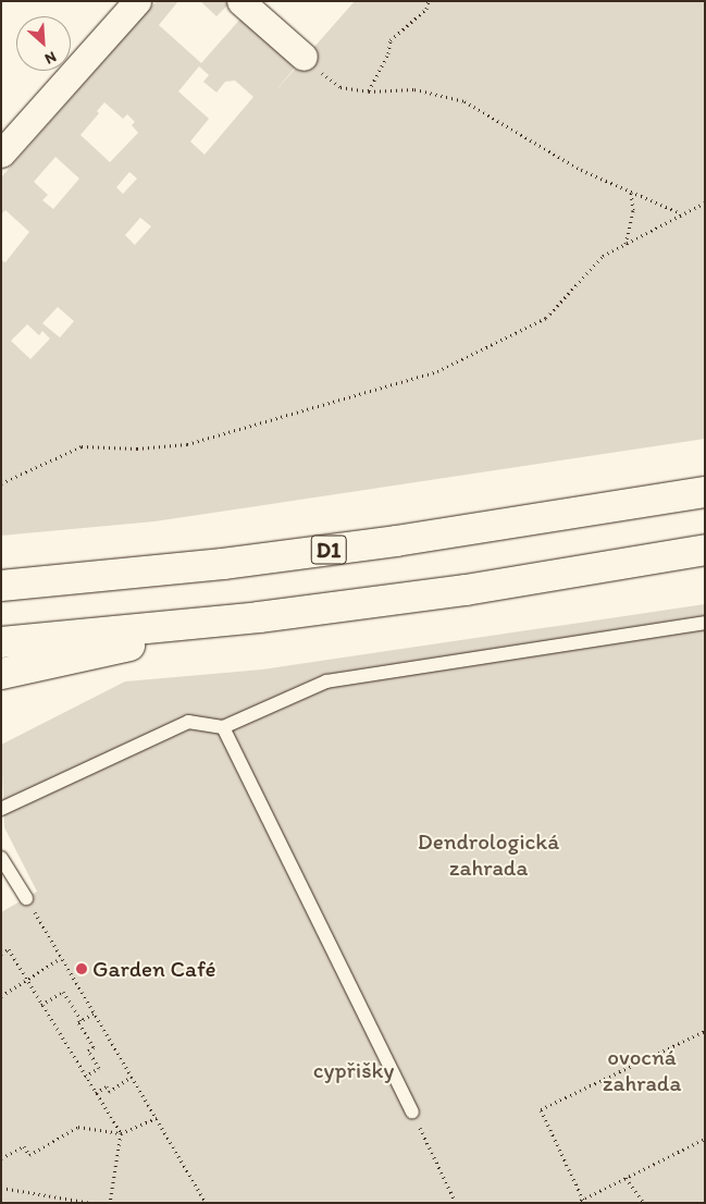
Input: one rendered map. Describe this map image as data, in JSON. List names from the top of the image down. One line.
{"streets":{"highway":["D1"]},"parks":["Dendrologická zahrada","ovocná zahrada","cypřišky"],"places":["Garden Café"],"north":"bottom right"}
